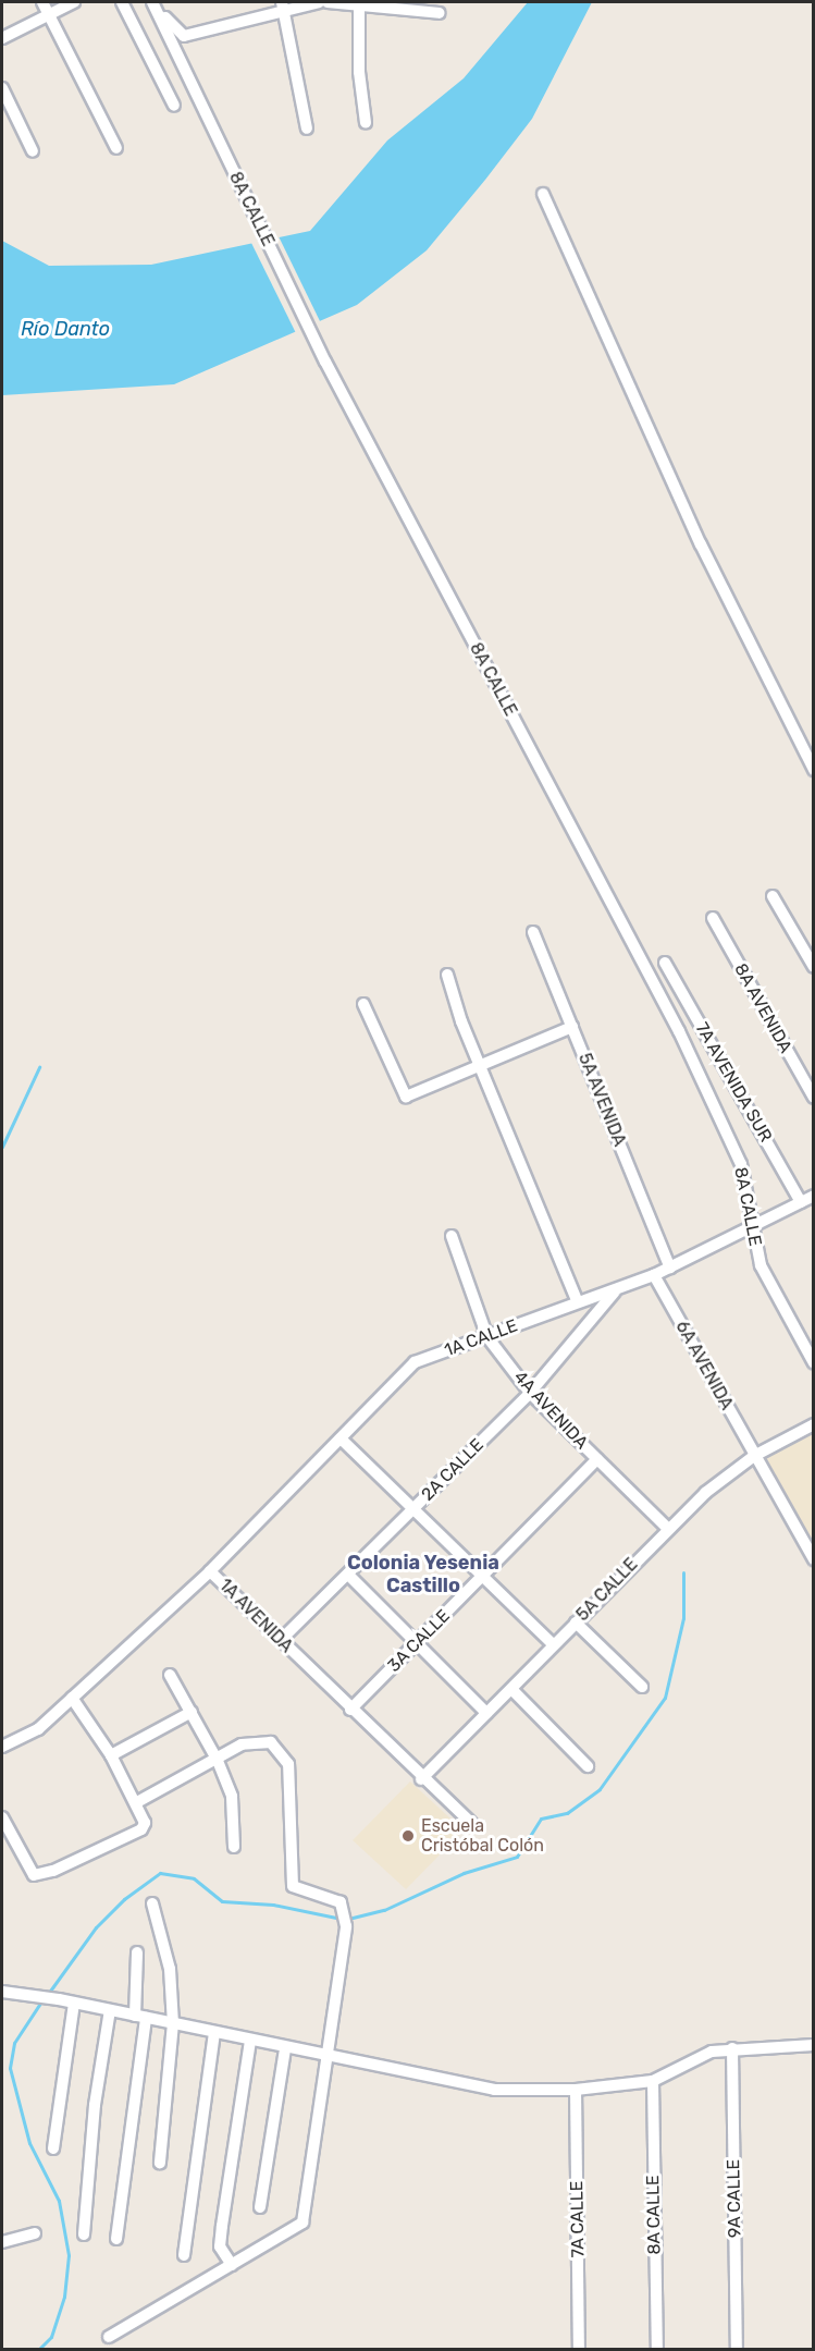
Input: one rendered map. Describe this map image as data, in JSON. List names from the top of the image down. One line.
{"streets":{"street":["8A CALLE","8A AVENIDA","7A AVENIDA SUR","5A AVENIDA","1A CALLE","6A AVENIDA","4A AVENIDA","2A CALLE","5A CALLE","1A AVENIDA","3A CALLE","9A CALLE","7A CALLE"]},"crossings":[["8A CALLE","1A CALLE"],["7A AVENIDA SUR","1A CALLE"],["5A AVENIDA","1A CALLE"],["1A CALLE","6A AVENIDA"],["1A CALLE","4A AVENIDA"],["1A CALLE","2A CALLE"],["1A CALLE","1A AVENIDA"],["6A AVENIDA","5A CALLE"],["4A AVENIDA","2A CALLE"],["4A AVENIDA","5A CALLE"],["4A AVENIDA","3A CALLE"],["2A CALLE","1A AVENIDA"],["5A CALLE","1A AVENIDA"],["1A AVENIDA","3A CALLE"]],"districts":["Colonia Yesenia Castillo"],"water":["Río Danto"],"places":["Escuela Cristóbal Colón"]}
